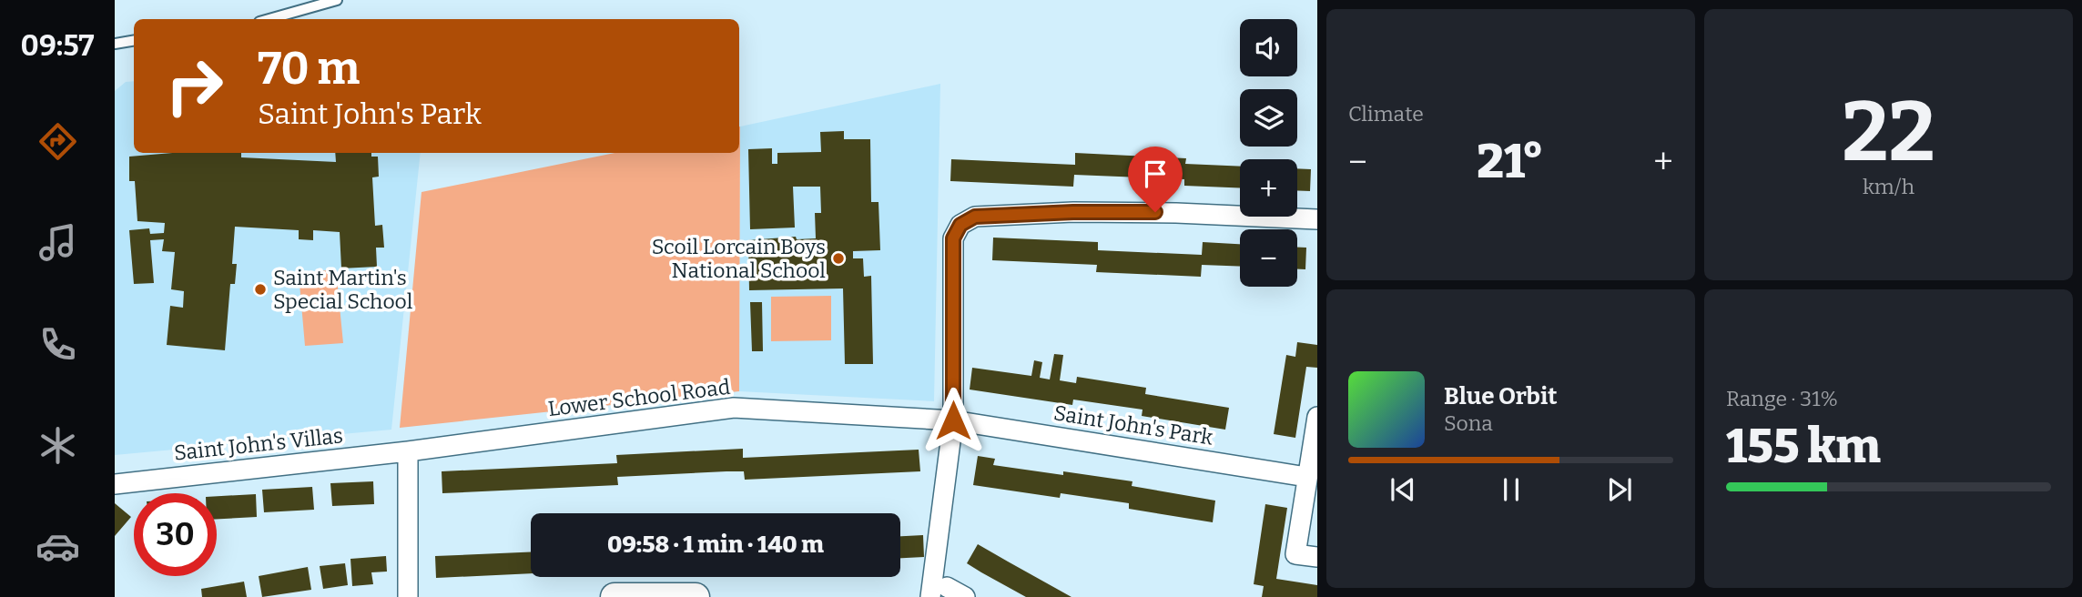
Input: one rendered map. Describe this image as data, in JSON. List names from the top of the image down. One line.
{"streets":{"street":["Lower School Road","Saint John's Park","Saint John's Villas"]},"crossings":[["Lower School Road","Saint John's Park"],["Lower School Road","Saint John's Villas"]],"places":["Scoil Lorcain Boys National School","Saint Martin's Special School"],"page":{"tabs":"09:57","tile":["Climate",["22","km/h"],["Range · 31%","155 km"]],"map_buttons":["+","−"],"turn":["70 m","Saint John's Park"],"heat":["−","21°","+"],"song":["Blue Orbit","Sona"],"limit":"30","trip":"09:58 · 1 min · 140 m"}}
